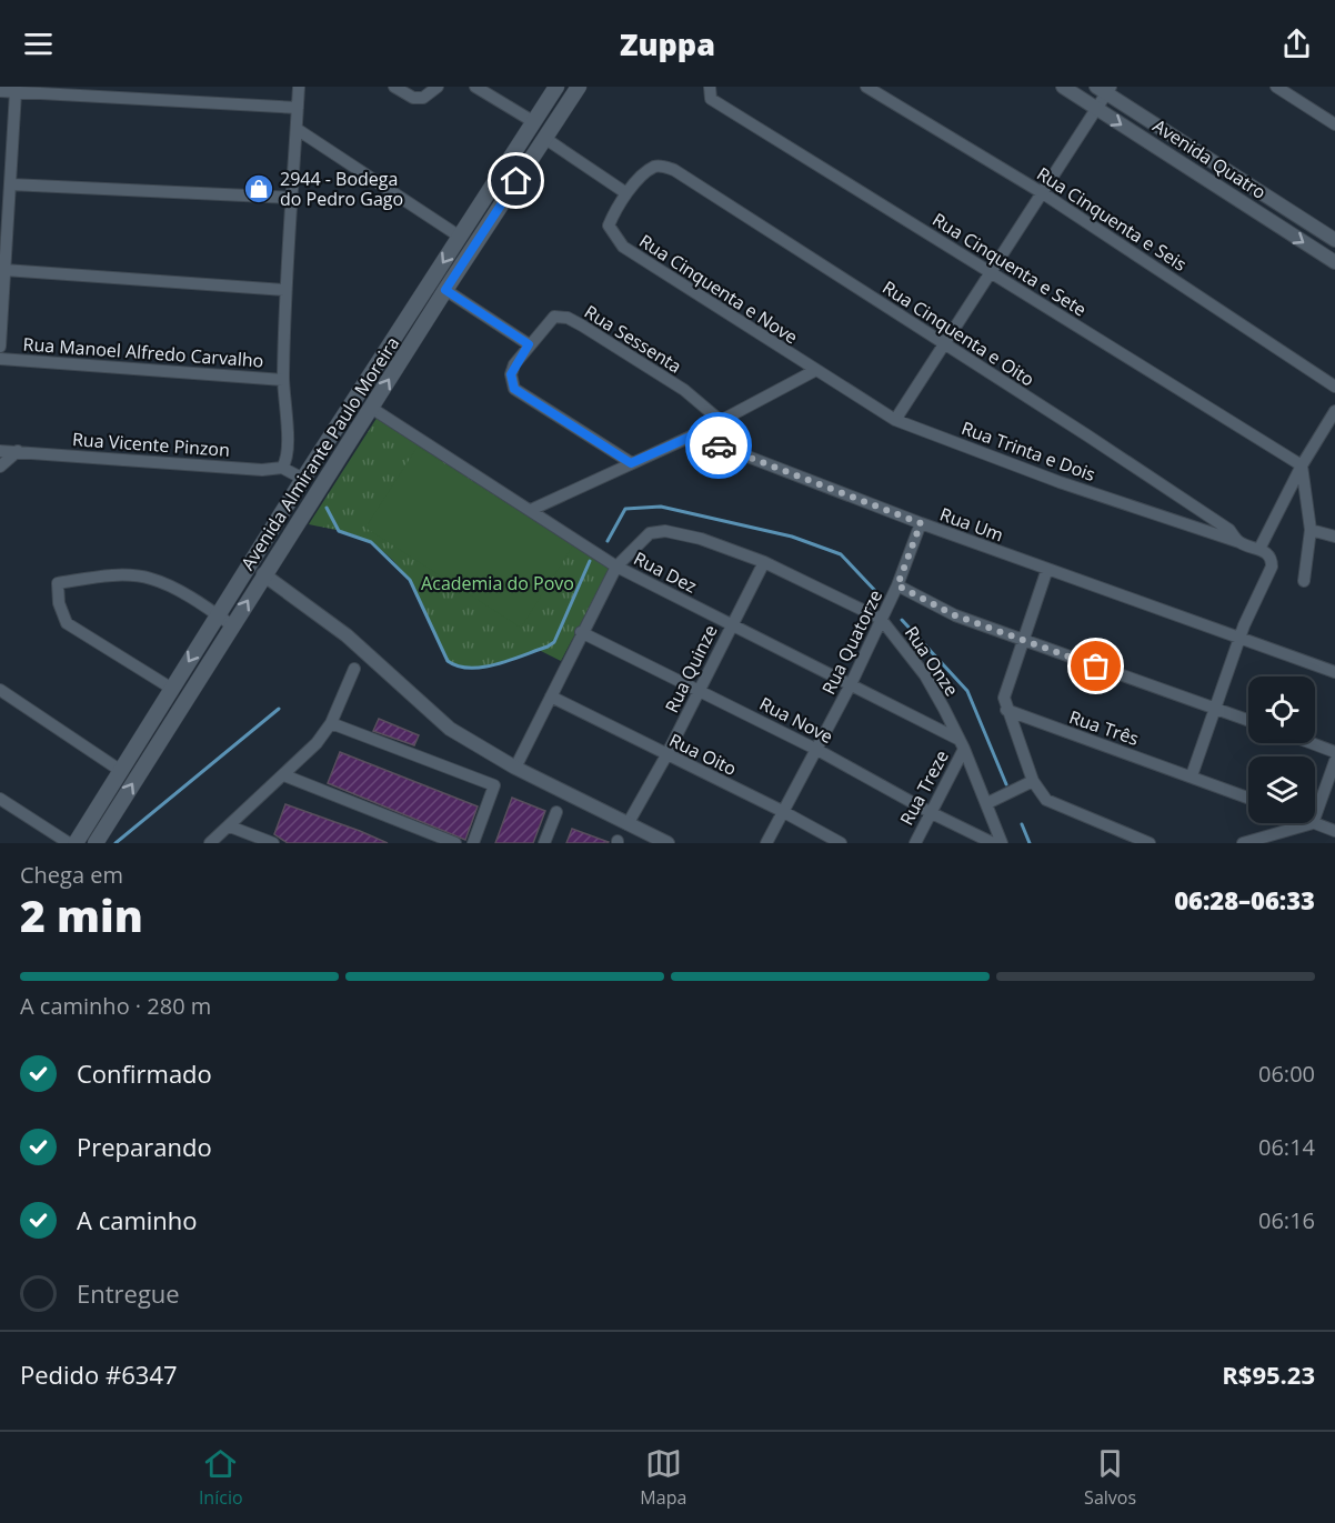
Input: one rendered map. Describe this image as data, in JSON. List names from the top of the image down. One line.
{"streets":{"main road":["Avenida Almirante Paulo Moreira"],"street":["Avenida Quatro","Rua Cinquenta e Seis","Rua Cinquenta e Sete","Rua Cinquenta e Nove","Rua Cinquenta e Oito","Rua Sessenta","Rua Manoel Alfredo Carvalho","Rua Vicente Pinzon","Rua Trinta e Dois","Rua Um","Rua Dez","Rua Quatorze","Rua Onze","Rua Quinze","Rua Nove","Rua Três","Rua Oito","Rua Treze"]},"crossings":[["Rua Cinquenta e Nove","Rua Cinquenta e Oito"],["Rua Cinquenta e Nove","Rua Trinta e Dois"],["Rua Cinquenta e Oito","Rua Trinta e Dois"],["Rua Cinquenta e Oito","Rua Um"],["Avenida Almirante Paulo Moreira","Rua Dez"],["Rua Um","Rua Quatorze"],["Rua Dez","Rua Quatorze"],["Rua Dez","Rua Onze"],["Rua Dez","Rua Quinze"],["Rua Dez","Rua Treze"],["Rua Quatorze","Rua Onze"],["Rua Quatorze","Rua Nove"],["Rua Quatorze","Rua Oito"],["Rua Onze","Rua Quinze"],["Rua Onze","Rua Treze"],["Rua Quinze","Rua Nove"],["Rua Quinze","Rua Oito"],["Rua Nove","Rua Treze"]],"parks":["Academia do Povo"],"places":{"shop":["2944 - Bodega do Pedro Gago"]},"page":{"header":"Zuppa","heading":["2 min","Chega em","06:28–06:33"],"panel":["Pedido #6347","R$95.23"],"bar":"A caminho · 280 m","list":[["Confirmado","06:00"],["Preparando","06:14"],["A caminho","06:16"],"Entregue"],"tabs":["Início","Mapa","Salvos"]}}
